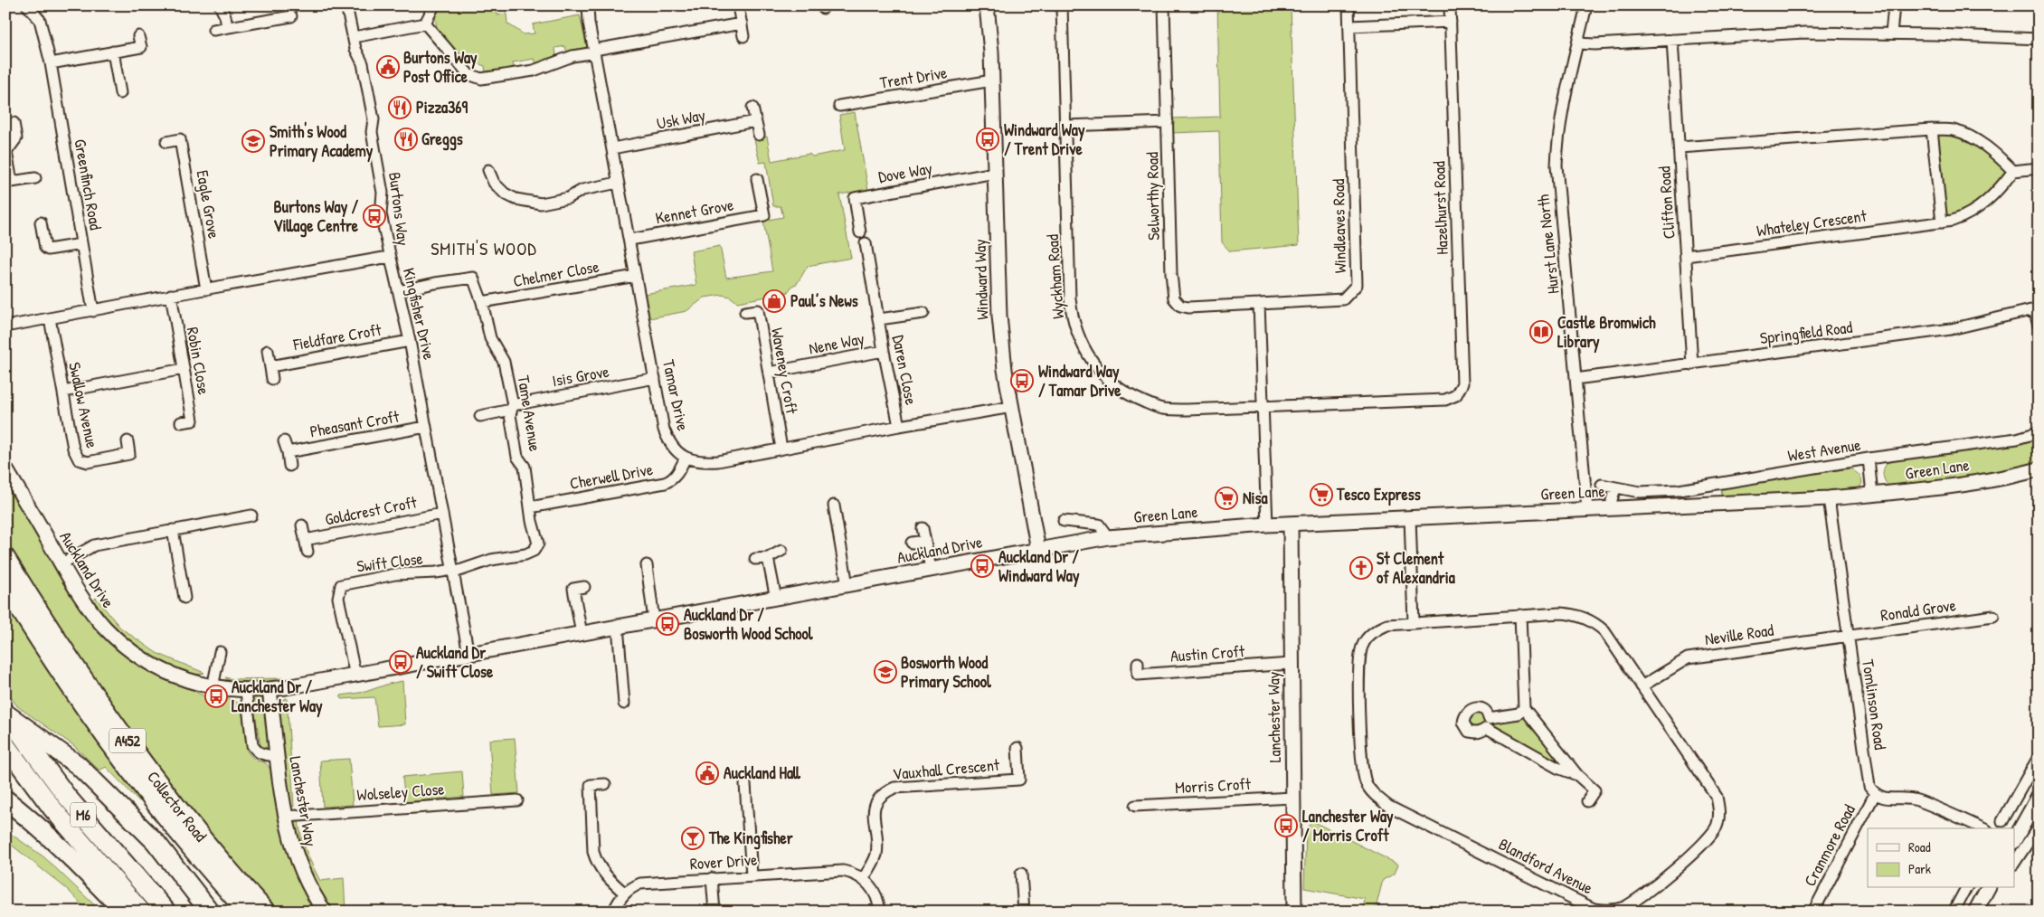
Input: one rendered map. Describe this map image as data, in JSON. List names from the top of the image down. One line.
{"streets":{"highway":["A452","Collector Road","M6"],"street":["Trent Drive","Usk Way","Dove Way","Greenfinch Road","Selworthy Road","Clifton Road","Eagle Grove","Hazelhurst Road","Burtons Way","Kennet Grove","Whateley Crescent","Windleaves Road","Hurst Lane North","Chelmer Close","Wyckham Road","Windward Way","Kingfisher Drive","Springfield Road","Fieldfare Croft","Nene Way","Robin Close","Daren Close","Waveney Croft","Isis Grove","Tamar Drive","Swallow Avenue","Tame Avenue","Pheasant Croft","West Avenue","Green Lane","Cherwell Drive","Goldcrest Croft","Auckland Drive","Swift Close","Ronald Grove","Neville Road","Austin Croft","Tomlinson Road","Lanchester Way","Vauxhall Crescent","Morris Croft","Wolseley Close","Cranmore Road","Rover Drive","Blandford Avenue"]},"crossings":[["Trent Drive","Windward Way"],["Usk Way","Tamar Drive"],["Dove Way","Windward Way"],["Greenfinch Road","Kingfisher Drive"],["Selworthy Road","Windleaves Road"],["Clifton Road","Whateley Crescent"],["Clifton Road","Springfield Road"],["Eagle Grove","Kingfisher Drive"],["Hazelhurst Road","Wyckham Road"],["Burtons Way","Kingfisher Drive"],["Kennet Grove","Tamar Drive"],["Hurst Lane North","Springfield Road"],["Hurst Lane North","Green Lane"],["Chelmer Close","Tamar Drive"],["Chelmer Close","Tame Avenue"],["Windward Way","Green Lane"],["Windward Way","Auckland Drive"],["Kingfisher Drive","Fieldfare Croft"],["Kingfisher Drive","Robin Close"],["Kingfisher Drive","Swallow Avenue"],["Kingfisher Drive","Tame Avenue"],["Kingfisher Drive","Pheasant Croft"],["Kingfisher Drive","Goldcrest Croft"],["Kingfisher Drive","Auckland Drive"],["Kingfisher Drive","Swift Close"],["Nene Way","Daren Close"],["Nene Way","Waveney Croft"],["Isis Grove","Tamar Drive"],["Isis Grove","Tame Avenue"],["Tamar Drive","Cherwell Drive"],["Tame Avenue","Cherwell Drive"],["Tame Avenue","Swift Close"],["Green Lane","Auckland Drive"],["Green Lane","Tomlinson Road"],["Green Lane","Lanchester Way"],["Auckland Drive","Swift Close"],["Auckland Drive","Lanchester Way"],["Ronald Grove","Neville Road"],["Ronald Grove","Tomlinson Road"],["Neville Road","Tomlinson Road"],["Neville Road","Blandford Avenue"],["Austin Croft","Lanchester Way"],["Tomlinson Road","Cranmore Road"],["Lanchester Way","Morris Croft"],["Lanchester Way","Wolseley Close"],["Vauxhall Crescent","Rover Drive"]],"districts":["SMITH'S WOOD"],"places":{"public building":["Burtons Way Post Office","Auckland Hall"],"restaurant":["Pizza369","Greggs"],"bus stop":["Windward Way / Trent Drive","Burtons Way / Village Centre","Windward Way / Tamar Drive","Auckland Dr / Windward Way","Auckland Dr / Bosworth Wood School","Auckland Dr / Swift Close","Auckland Dr / Lanchester Way","Lanchester Way / Morris Croft"],"school or university":["Smith's Wood Primary Academy","Bosworth Wood Primary School"],"shop":["Paul’s News"],"library":["Castle Bromwich Library"],"supermarket":["Tesco Express","Nisa"],"church":["St Clement of Alexandria"],"bar":["The Kingfisher"]},"legend":["Road","Park"]}
